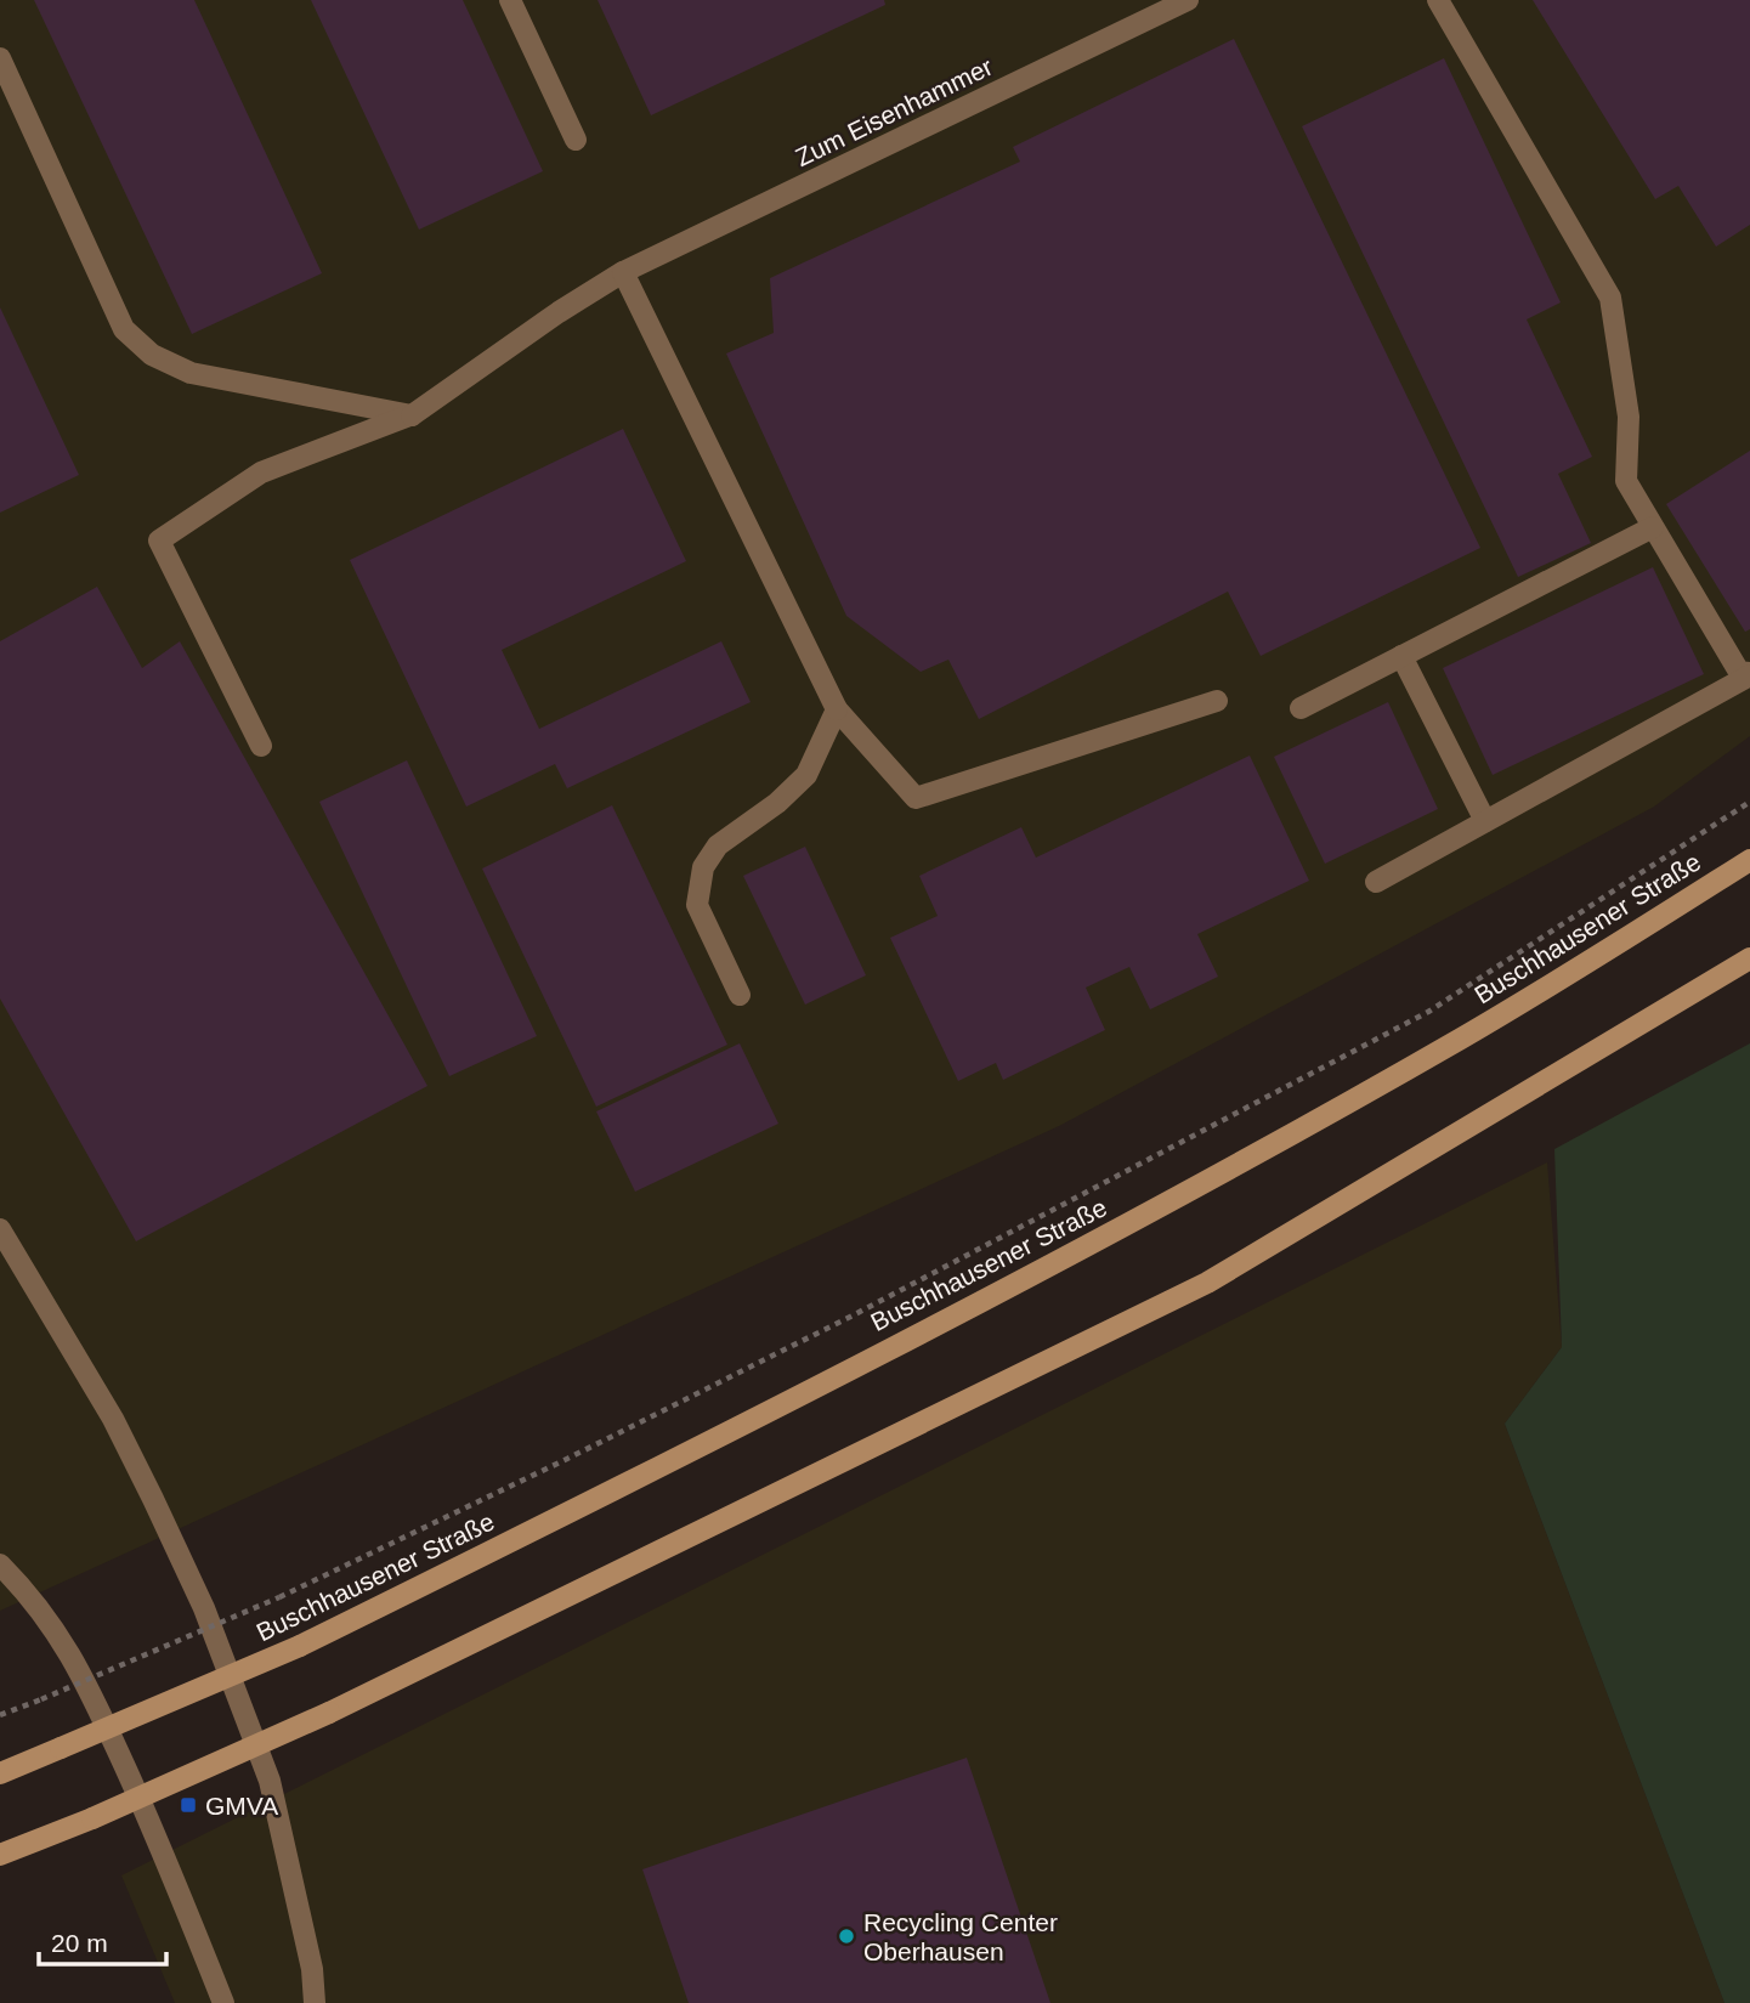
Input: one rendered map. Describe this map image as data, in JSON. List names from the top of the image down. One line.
{"streets":{"main road":["Buschhausener Straße"],"street":["Zum Eisenhammer"]},"places":{"transit":["GMVA"],"other":["Recycling Center Oberhausen"]},"scale_bar":"20 m"}
